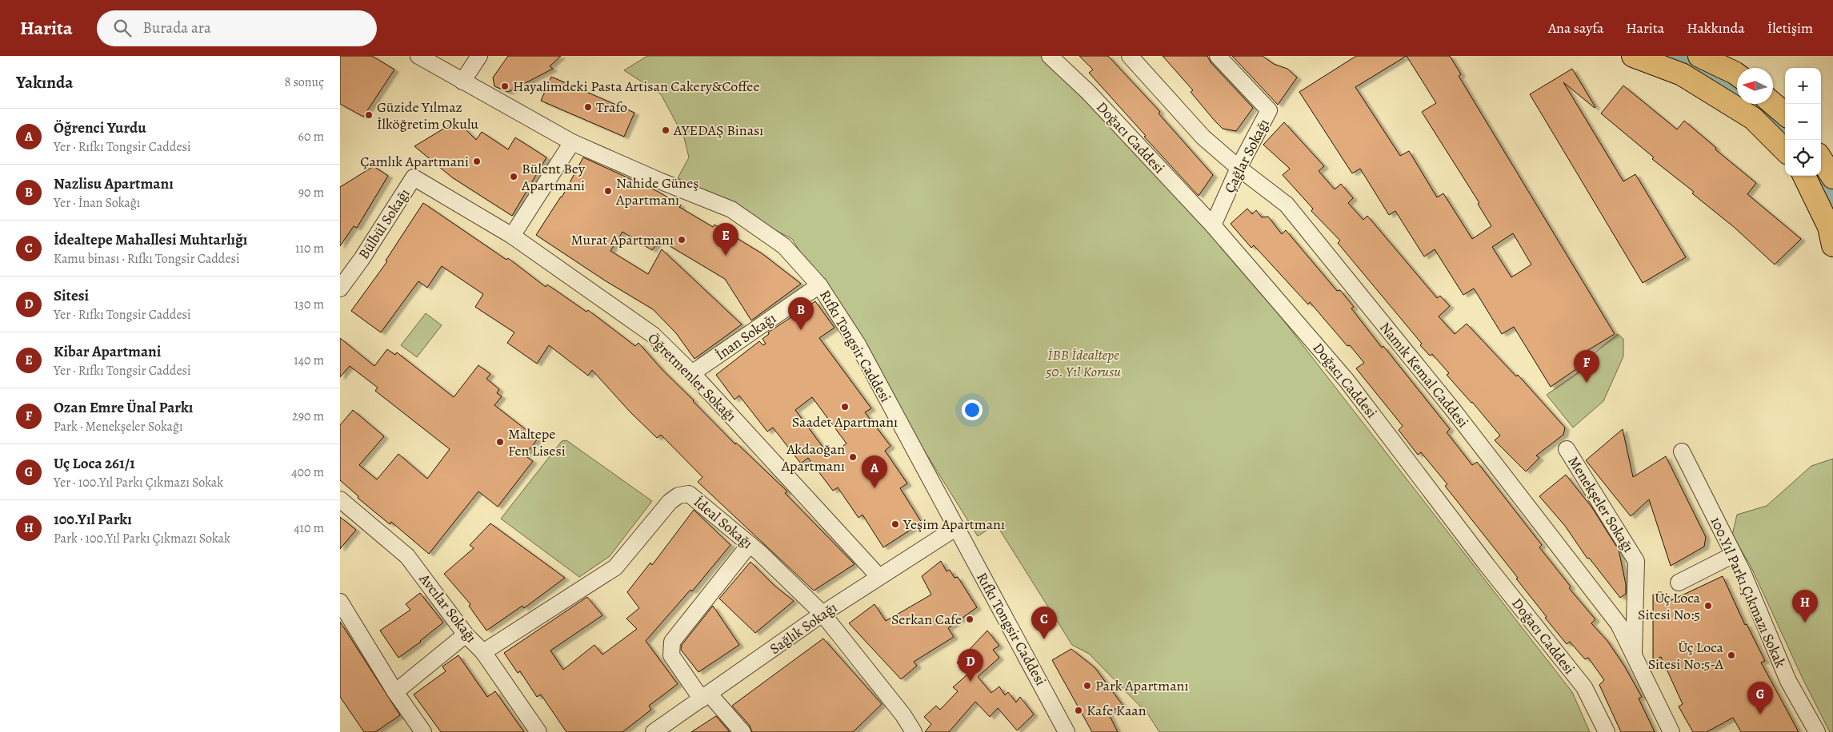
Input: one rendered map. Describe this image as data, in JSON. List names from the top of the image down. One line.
{"streets":{"street":["Doğacı Caddesi","Çağlar Sokağı","Bülbül Sokağı","İnan Sokağı","Rıfkı Tongsir Caddesi","Namık Kemal Caddesi","Öğretmenler Sokağı","Menekşeler Sokağı","İdeal Sokağı","100.Yıl Parkı Çıkmazı Sokak","Avcılar Sokağı","Sağlık Sokağı"]},"crossings":[["Doğacı Caddesi","Çağlar Sokağı"],["Çağlar Sokağı","Namık Kemal Caddesi"],["Bülbül Sokağı","Öğretmenler Sokağı"],["İnan Sokağı","Rıfkı Tongsir Caddesi"],["İnan Sokağı","Öğretmenler Sokağı"],["Rıfkı Tongsir Caddesi","Sağlık Sokağı"],["Namık Kemal Caddesi","Menekşeler Sokağı"],["Öğretmenler Sokağı","Sağlık Sokağı"],["İdeal Sokağı","Avcılar Sokağı"],["İdeal Sokağı","Sağlık Sokağı"]],"parks":["İBB İdealtepe 50. Yıl Korusu"],"places":["Hayalimdeki Pasta Artisan Cakery&Coffee","Trafo","Güzide Yılmaz İlköğretim Okulu","AYEDAŞ Binası","Çamlık Apartmani","Bülent Bey Apartmani","Nahide Güneş Apartmanı","Murat Apartmanı","Saadet Apartmanı","Maltepe Fen Lisesi","Akdaoğan Apartmanı","Yeşim Apartmanı","Üç Loca Sitesi No:5","Serkan Cafe","Üç Loca Sitesi No:5-A","Park Apartmanı","Kafe Kaan"],"north":"left","page":{"header":"Harita","search":"Burada ara","nav":["Ana sayfa","Harita","Hakkında","İletişim"],"heading":["Yakında","8 sonuç"],"map_buttons":["+","−"],"list":[{"mark":"A","name":"Öğrenci Yurdu","note":"Yer · Rıfkı Tongsir Caddesi","value":"60 m"},{"mark":"B","name":"Nazlisu Apartmanı","note":"Yer · İnan Sokağı","value":"90 m"},{"mark":"C","name":"İdealtepe Mahallesi Muhtarlığı","note":"Kamu binası · Rıfkı Tongsir Caddesi","value":"110 m"},{"mark":"D","name":"Sitesi","note":"Yer · Rıfkı Tongsir Caddesi","value":"130 m"},{"mark":"E","name":"Kibar Apartmani","note":"Yer · Rıfkı Tongsir Caddesi","value":"140 m"},{"mark":"F","name":"Ozan Emre Ünal Parkı","note":"Park · Menekşeler Sokağı","value":"290 m"},{"mark":"G","name":"Uç Loca 261/1","note":"Yer · 100.Yıl Parkı Çıkmazı Sokak","value":"400 m"},{"mark":"H","name":"100.Yıl Parkı","note":"Park · 100.Yıl Parkı Çıkmazı Sokak","value":"410 m"}],"pins":["E","B","F","A","H","C","D","G"]}}
